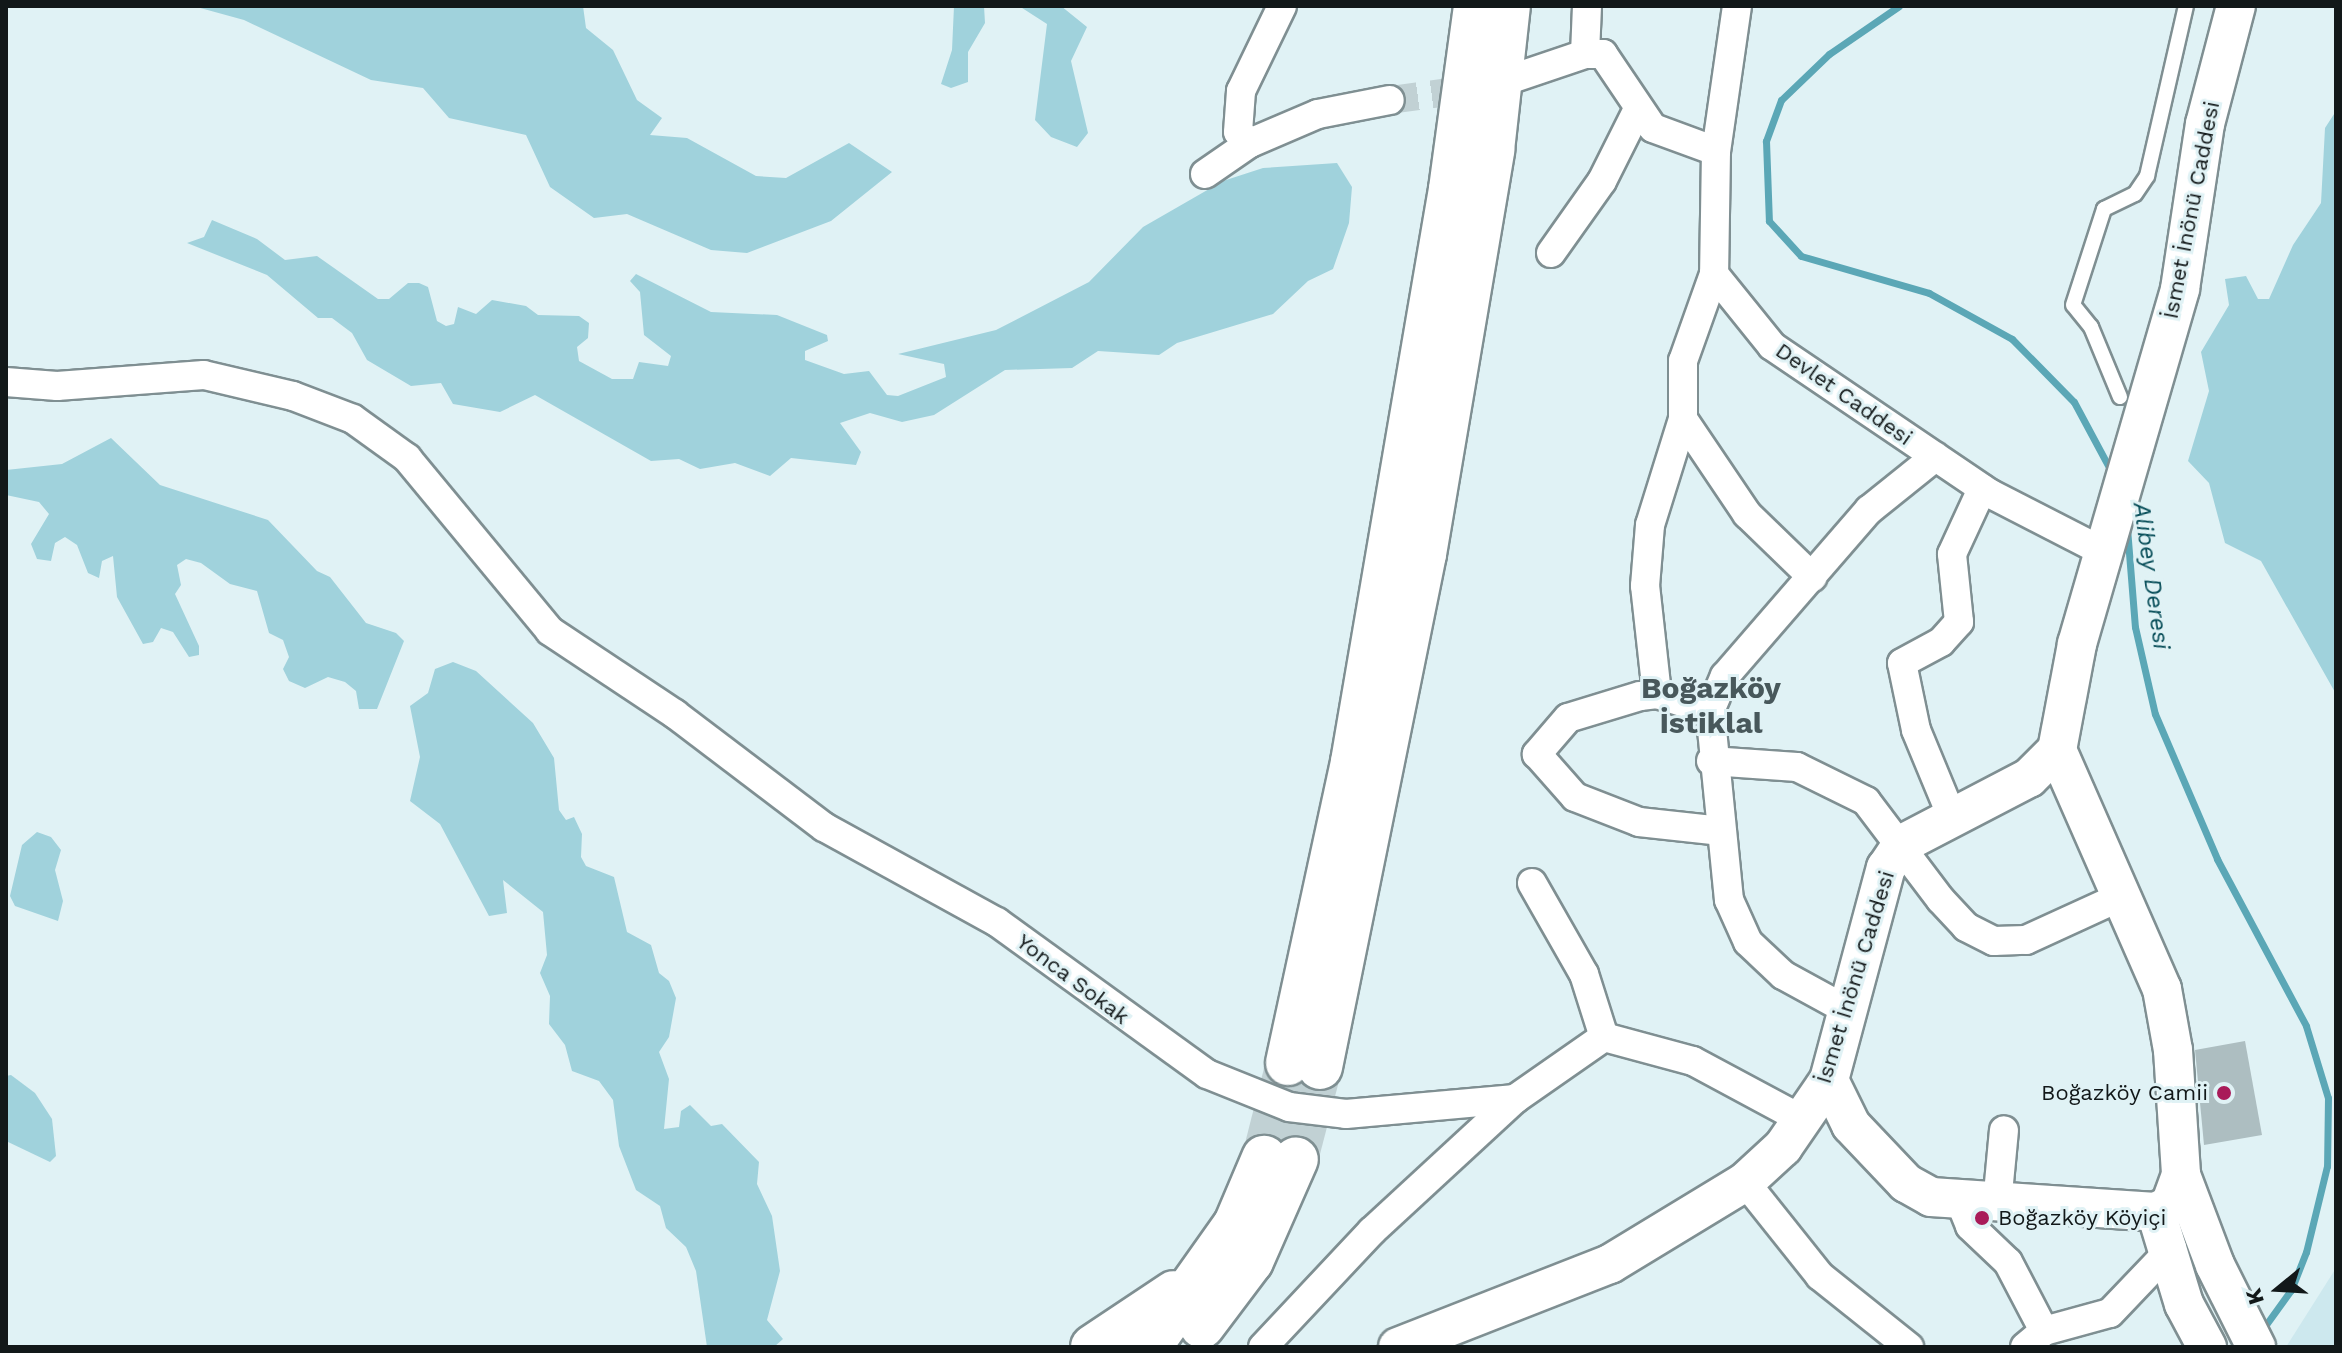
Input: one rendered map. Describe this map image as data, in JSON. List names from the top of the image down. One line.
{"streets":{"street":["İsmet İnönü Caddesi","Devlet Caddesi","Yonca Sokak"]},"crossings":[["İsmet İnönü Caddesi","Devlet Caddesi"]],"districts":["Boğazköy İstiklal"],"water":["Alibey Deresi"],"places":["Boğazköy Camii","Boğazköy Köyiçi"],"north":"left"}
